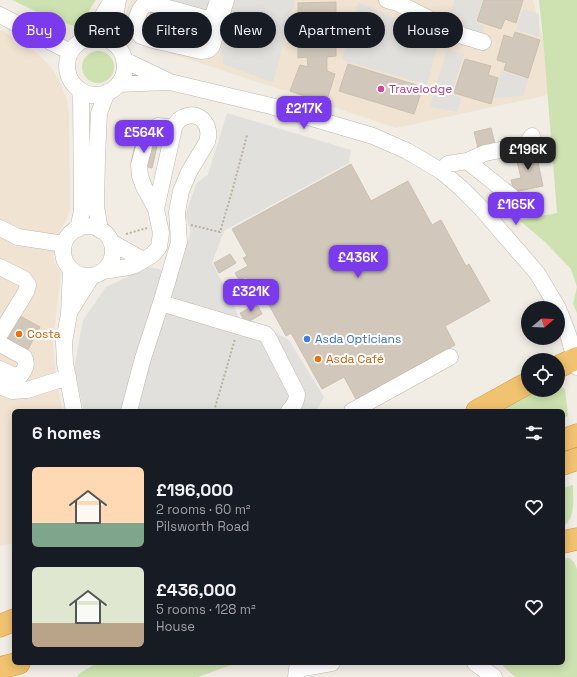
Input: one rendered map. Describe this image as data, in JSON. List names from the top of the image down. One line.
{"places":["Travelodge","Costa","Asda Opticians","Asda Café"],"north":"right","page":{"chip":["Buy","Rent","Filters","New","Apartment","House"],"price":["£217K","£564K","£196K","£165K","£436K","£321K"],"heading":"6 homes","list":[{"name":"£196,000","note":"2 rooms · 60 m² · Pilsworth Road"},{"name":"£436,000","note":"5 rooms · 128 m² · House"}]}}
